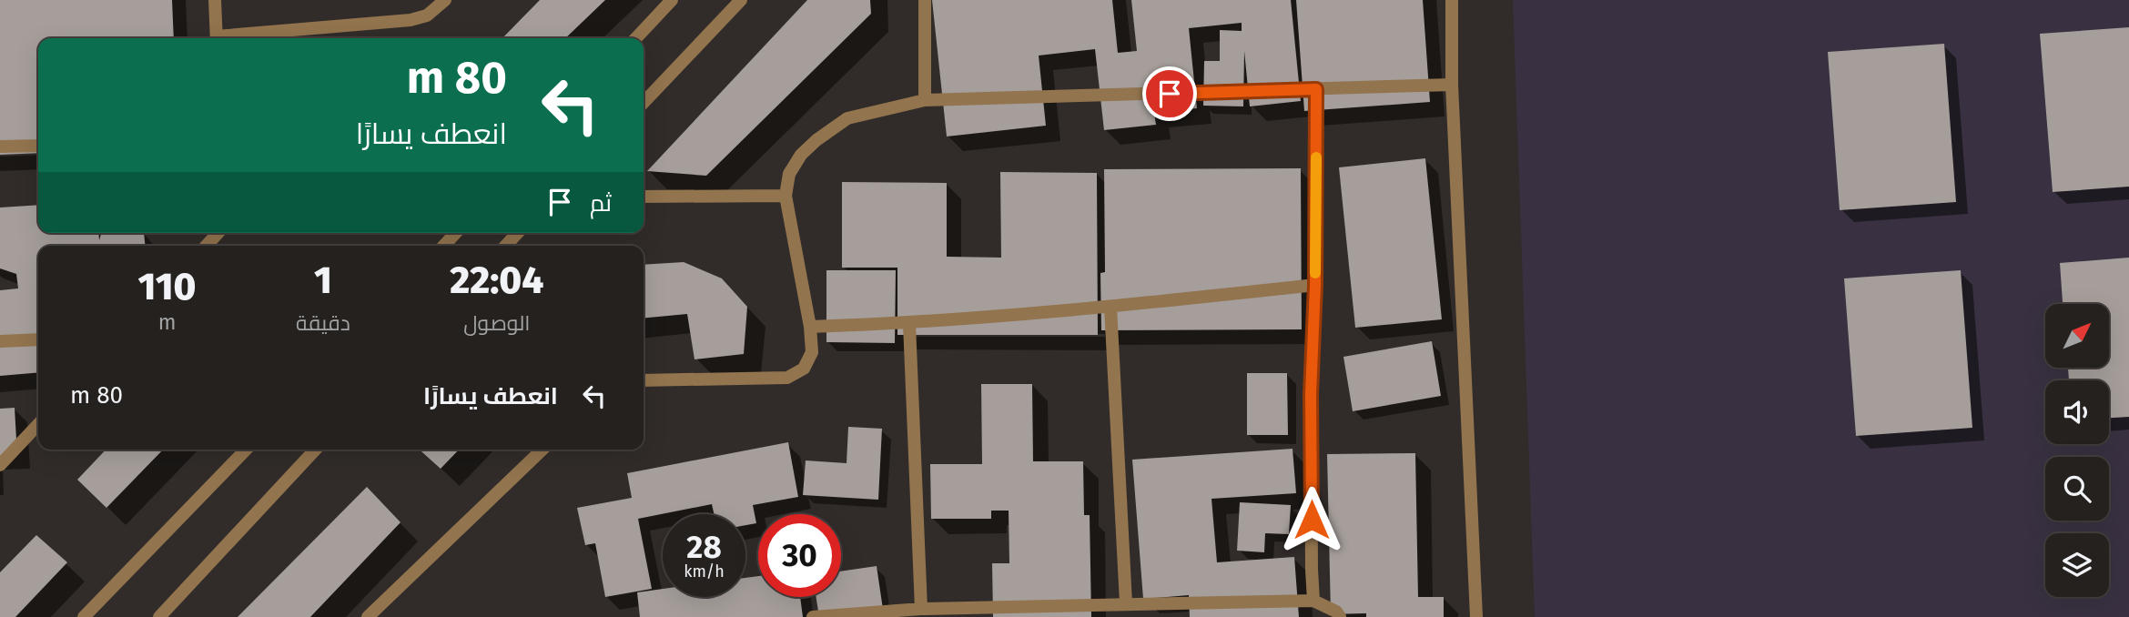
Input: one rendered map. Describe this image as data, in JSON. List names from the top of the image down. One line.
{"north":"top right","page":{"turn":["80 m","انعطف يسارًا"],"then":"ثم","eta":["22:04","الوصول","1","دقيقة","110","m"],"list":[{"name":"انعطف يسارًا","value":"80 m"}],"speed":"28 km/h","limit":"30"}}
